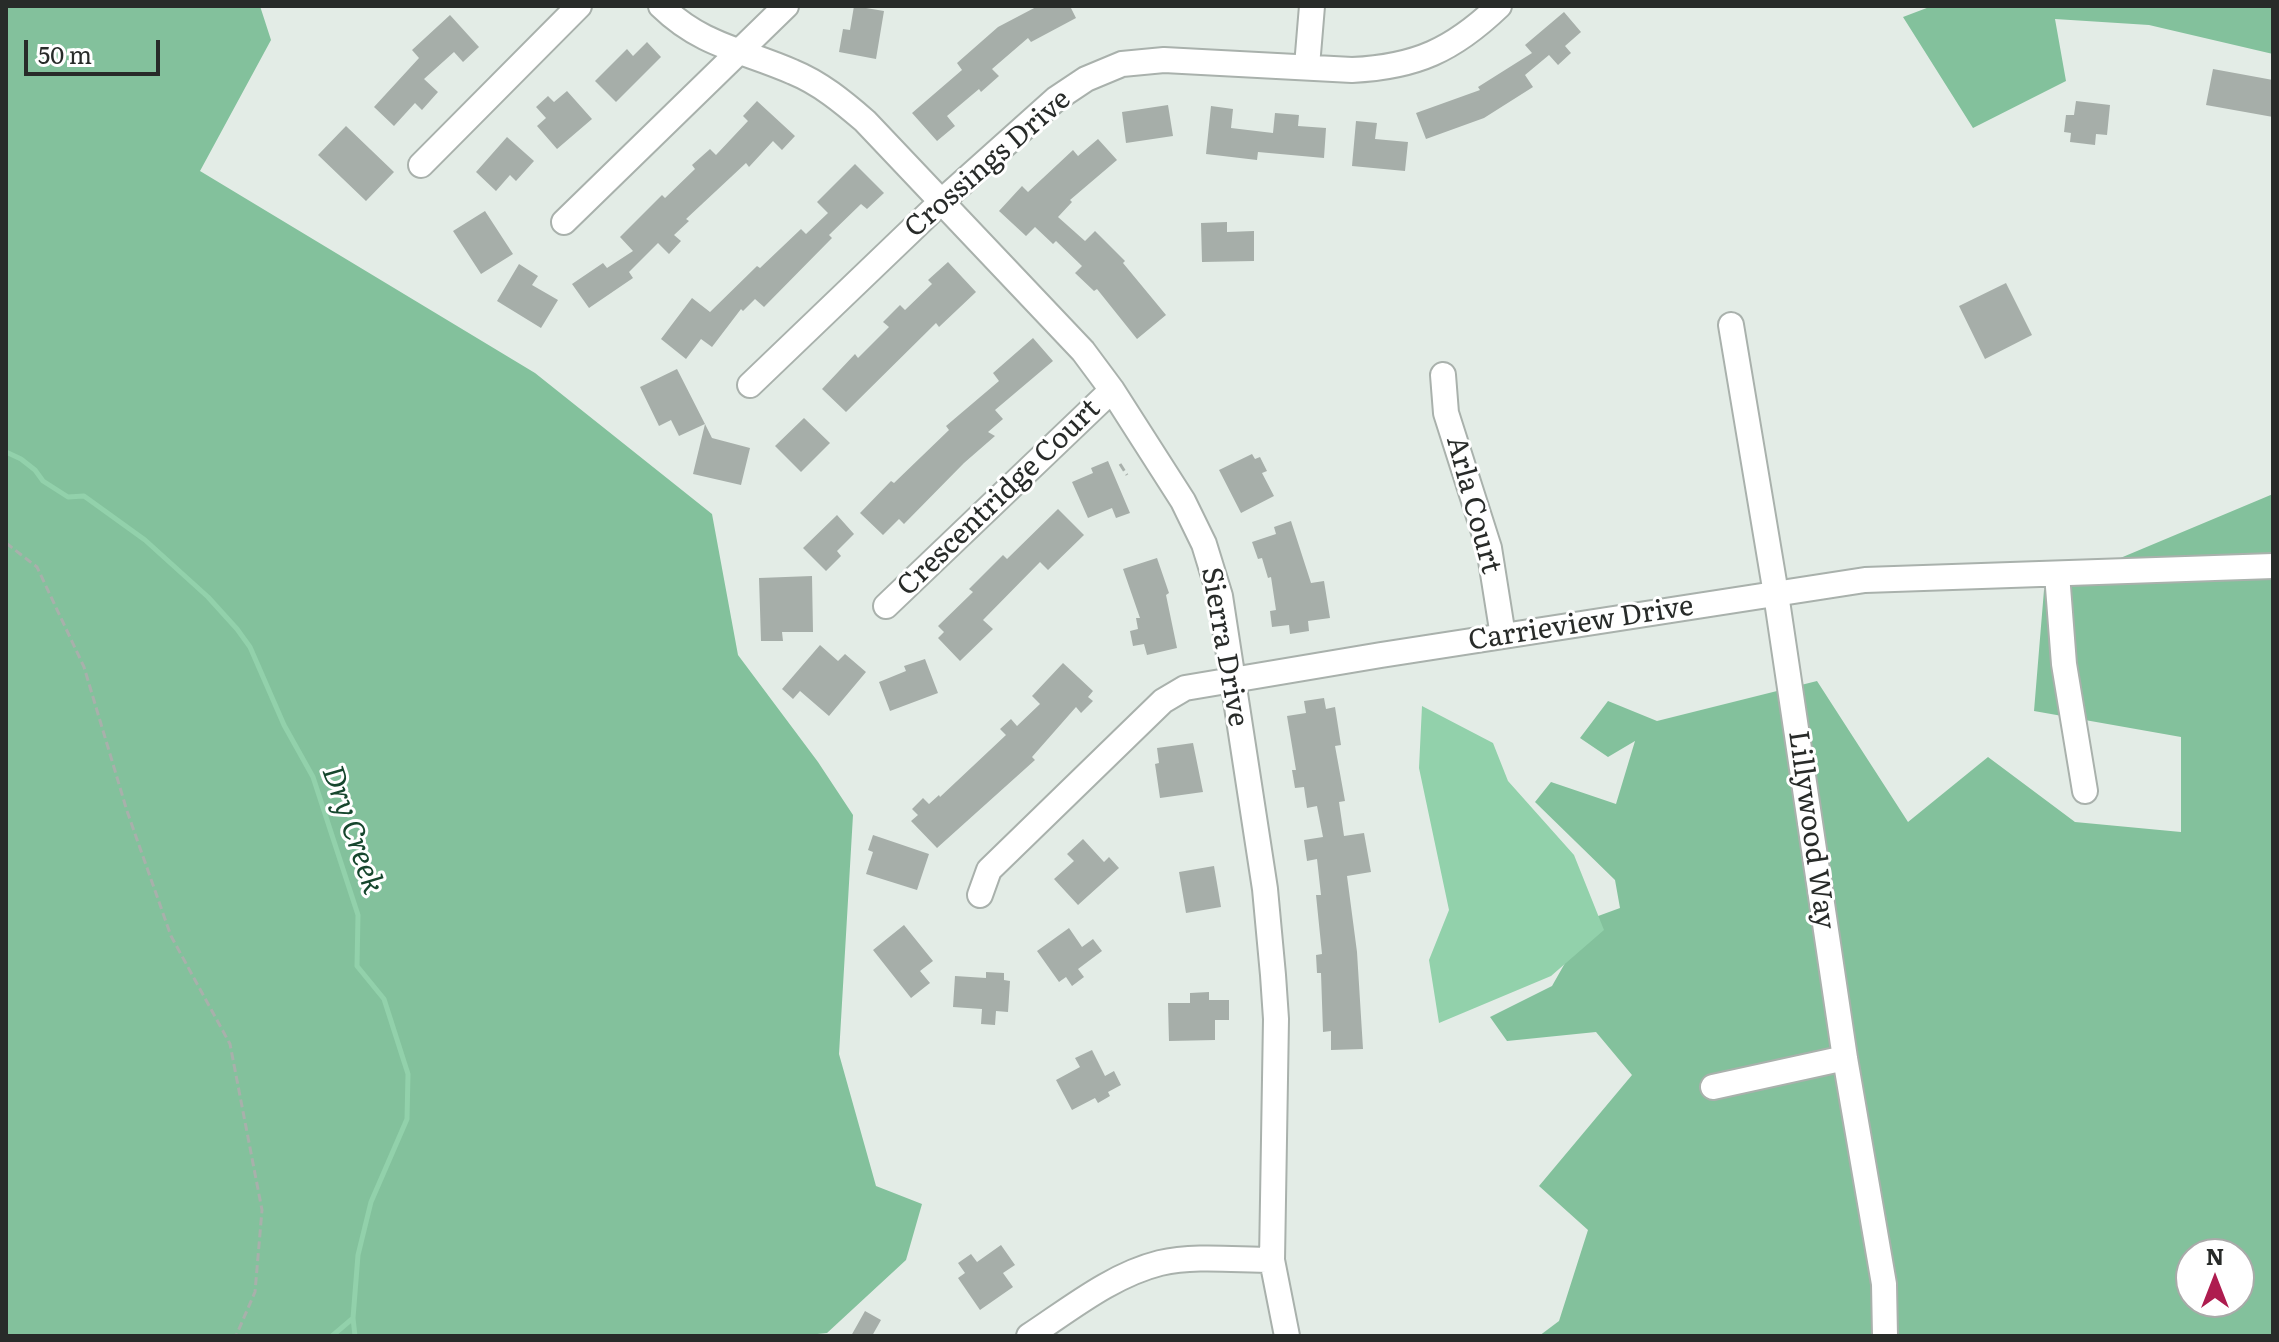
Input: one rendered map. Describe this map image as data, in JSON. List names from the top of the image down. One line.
{"streets":{"street":["Crossings Drive","Crescentridge Court","Arla Court","Carrieview Drive","Sierra Drive","Lillywood Way"]},"crossings":[["Crossings Drive","Sierra Drive"],["Crescentridge Court","Sierra Drive"],["Arla Court","Carrieview Drive"],["Carrieview Drive","Sierra Drive"],["Carrieview Drive","Lillywood Way"]],"water":["Dry Creek"],"scale_bar":"50 m","north":"top"}
